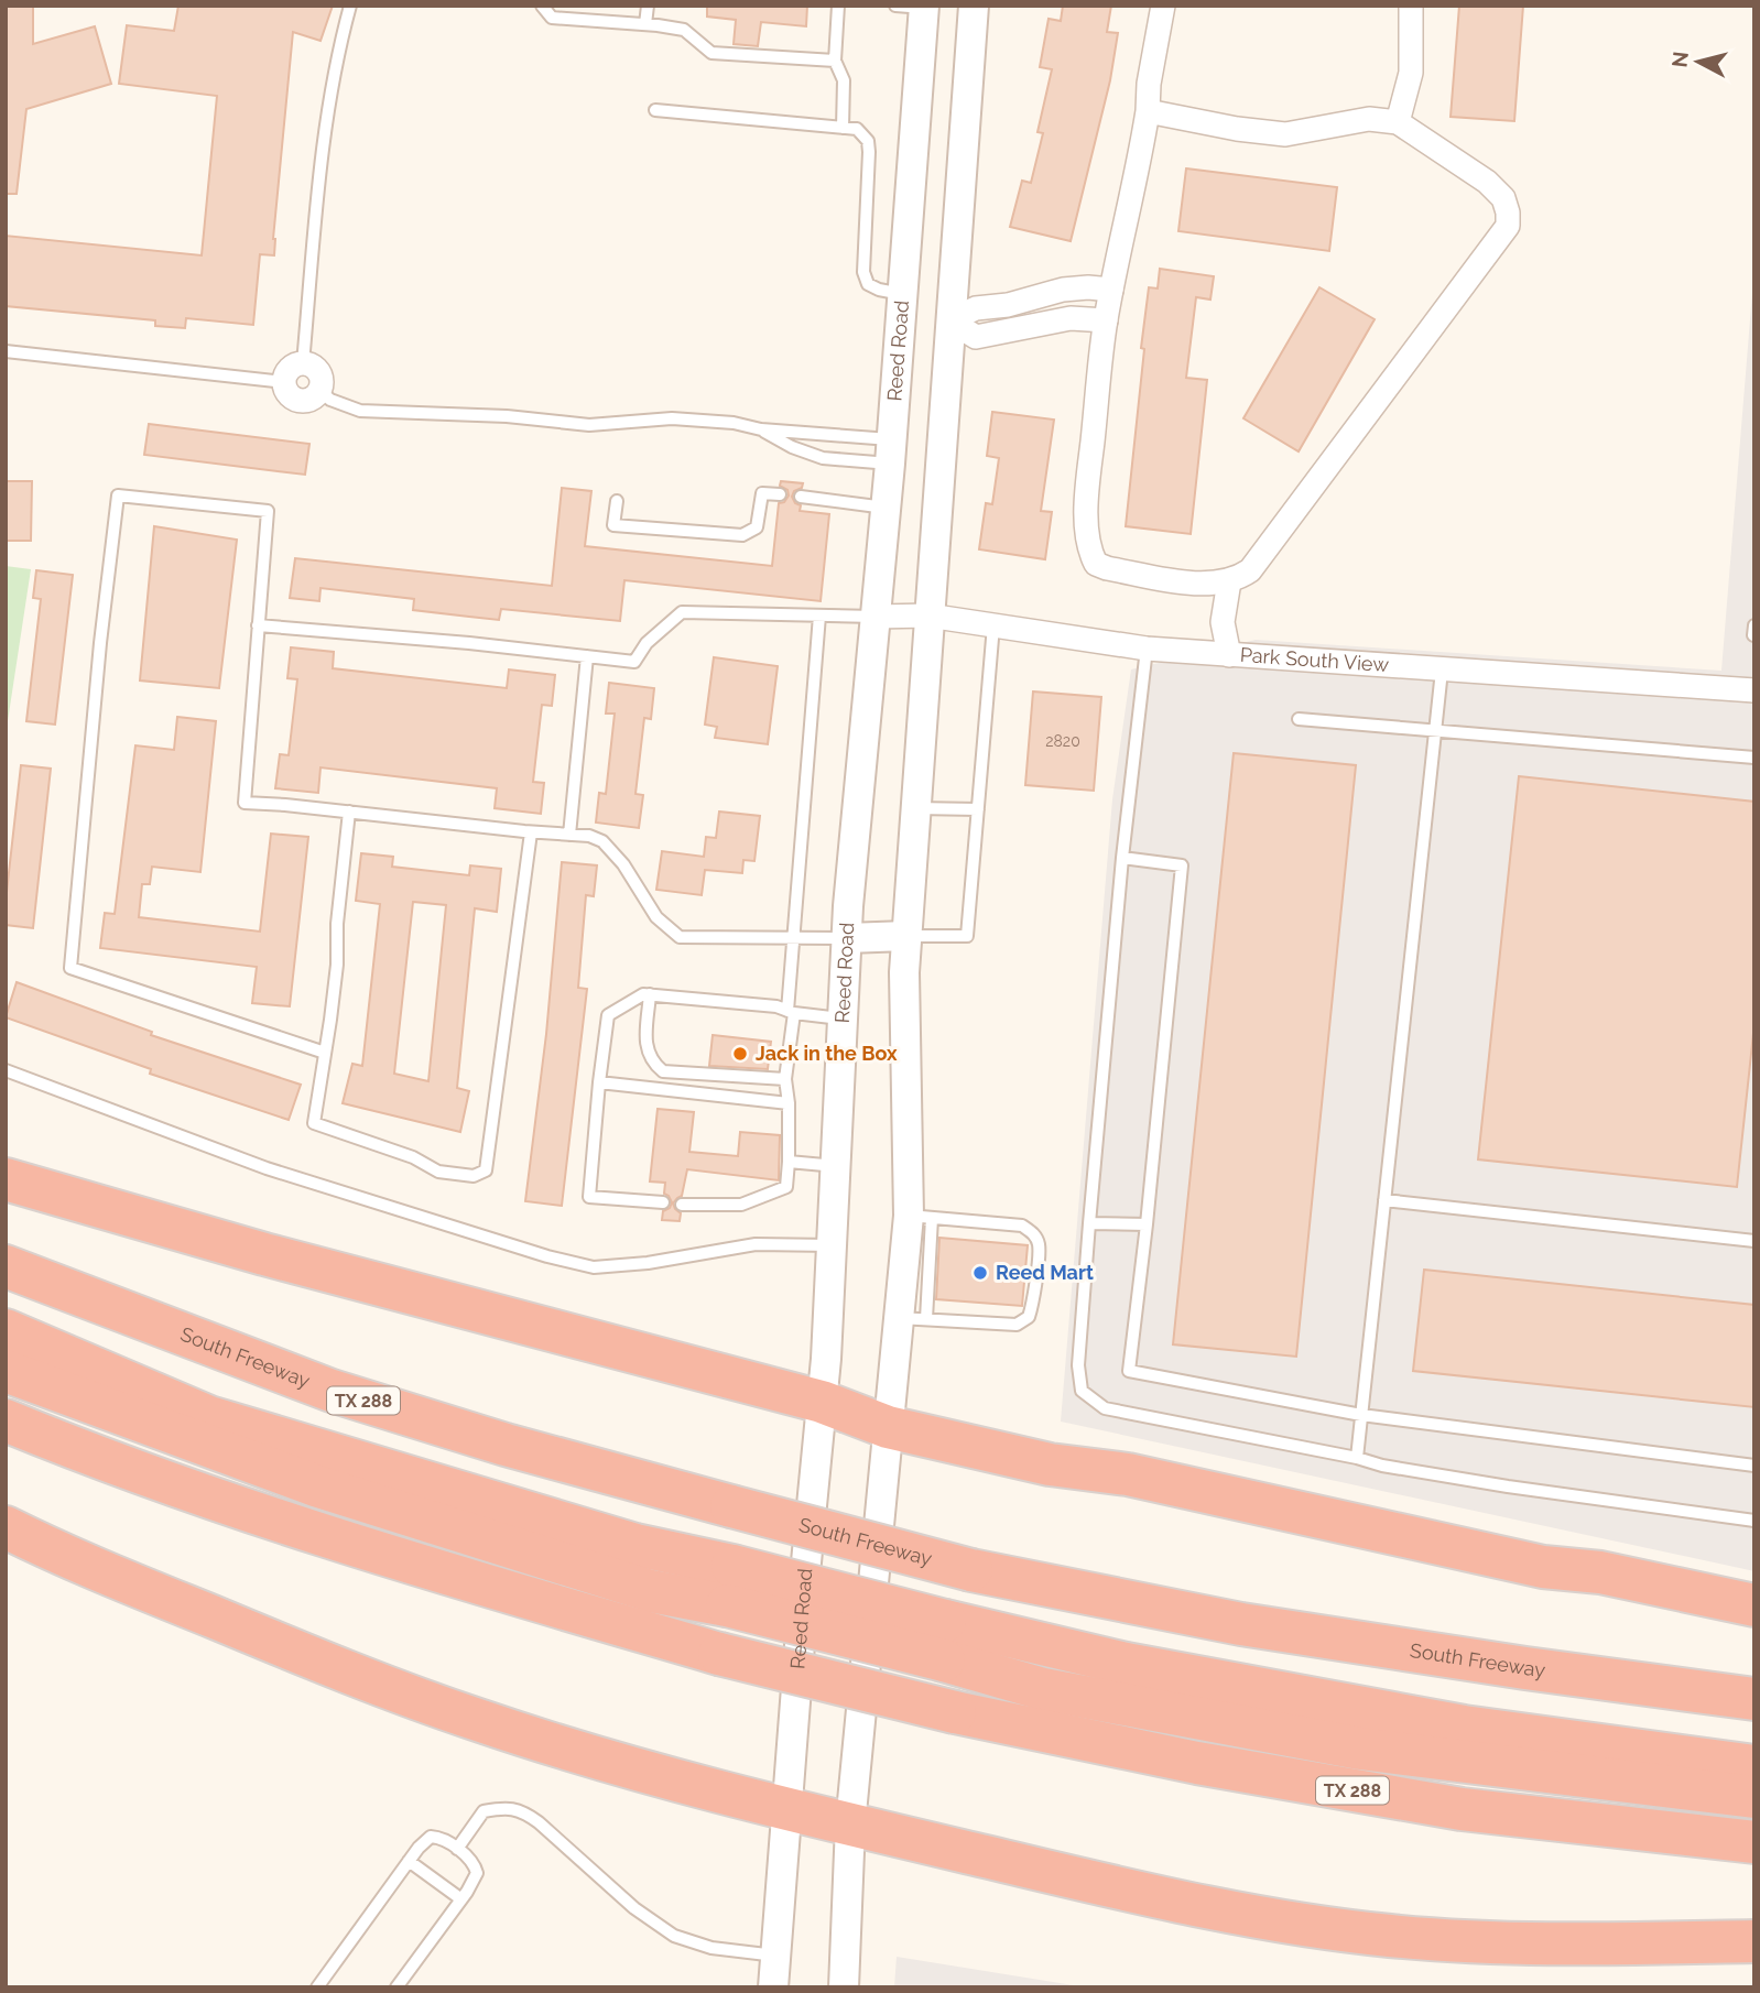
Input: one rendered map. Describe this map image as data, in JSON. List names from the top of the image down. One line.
{"streets":{"highway":["South Freeway","TX 288"],"street":["Reed Road","Park South View"]},"crossings":[["Reed Road","Park South View"]],"places":["Jack in the Box","Reed Mart"],"house_numbers":["2820"],"north":"left"}
